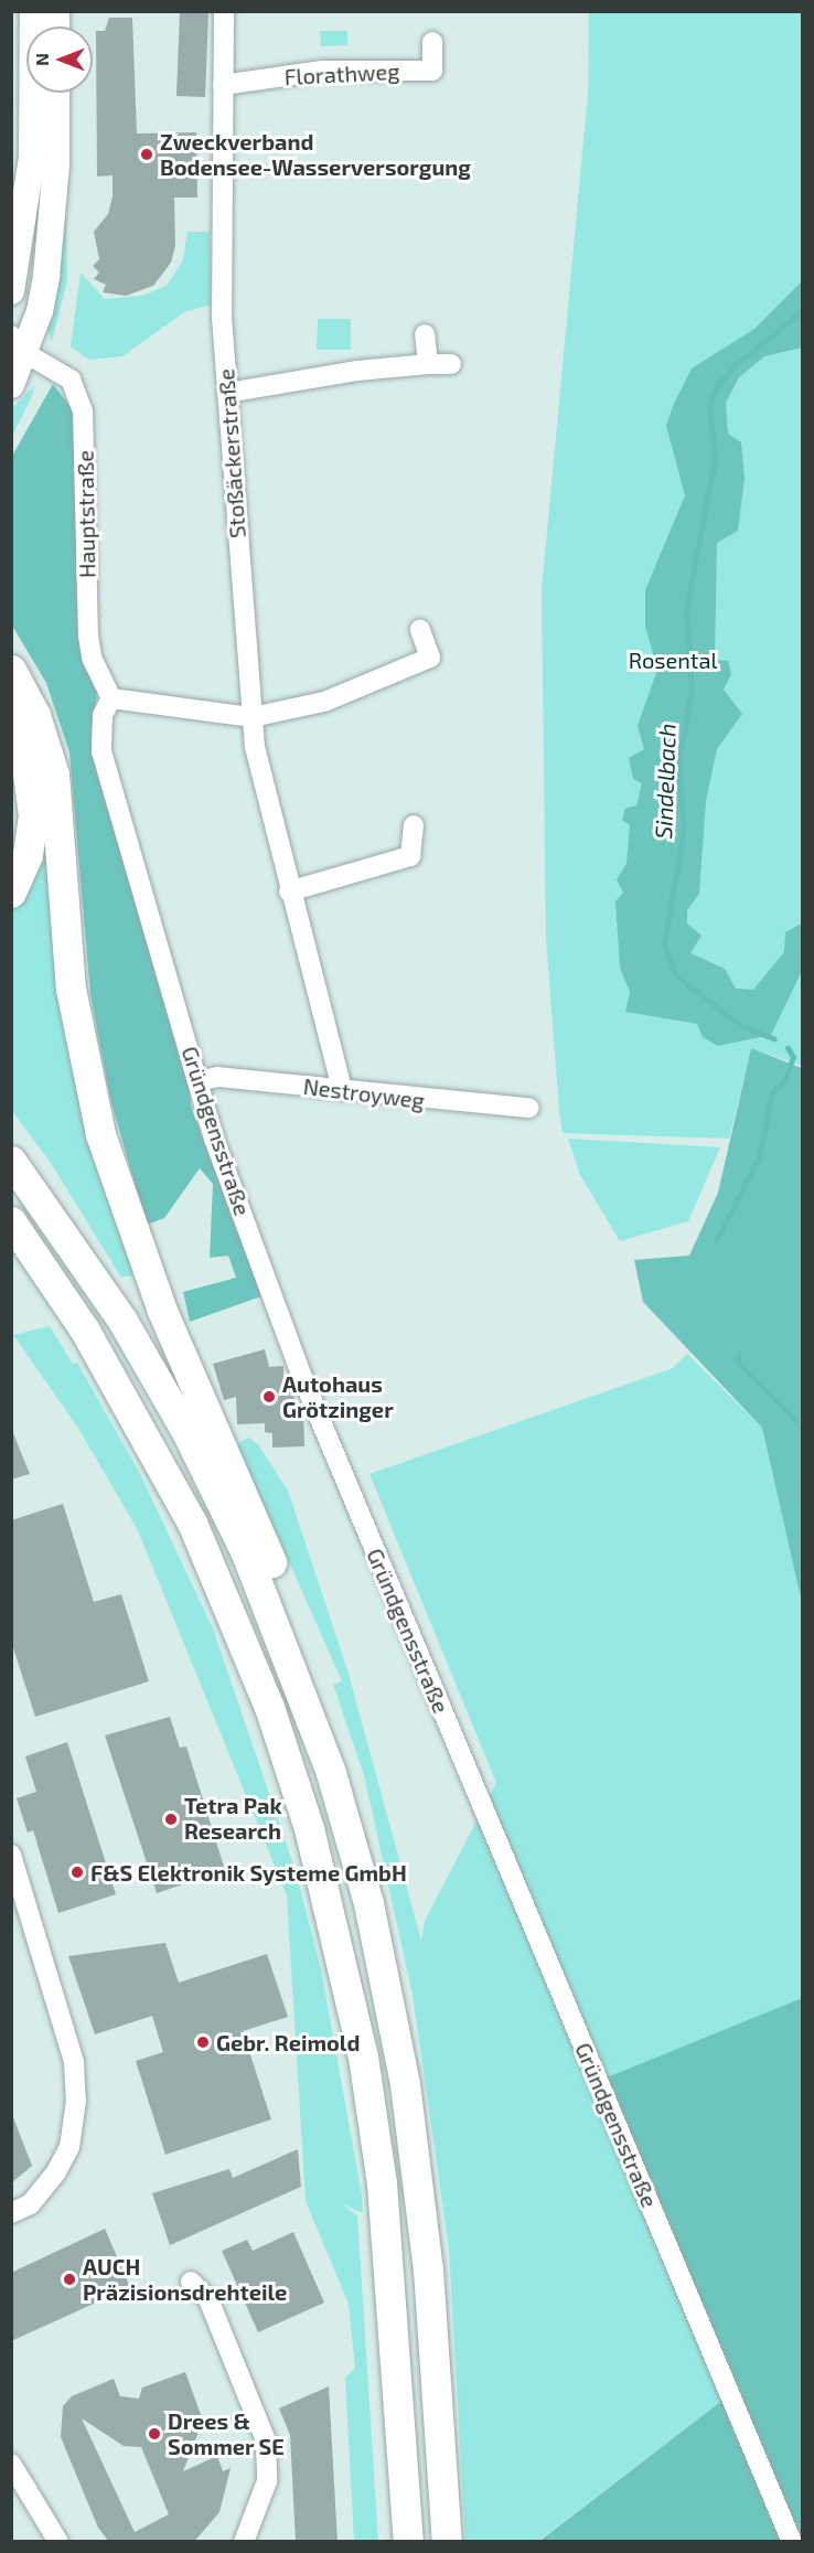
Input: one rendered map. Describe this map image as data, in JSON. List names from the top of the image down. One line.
{"streets":{"street":["Florathweg","Stoßäckerstraße","Hauptstraße","Nestroyweg","Gründgensstraße"]},"crossings":[["Florathweg","Stoßäckerstraße"],["Stoßäckerstraße","Nestroyweg"],["Hauptstraße","Gründgensstraße"],["Nestroyweg","Gründgensstraße"]],"water":["Sindelbach"],"parks":["Rosental"],"places":["Zweckverband Bodensee-Wasserversorgung","Autohaus Grötzinger","Tetra Pak Research","F&S Elektronik Systeme GmbH","Gebr. Reimold","AUCH Präzisionsdrehteile","Drees & Sommer SE"],"north":"left"}
